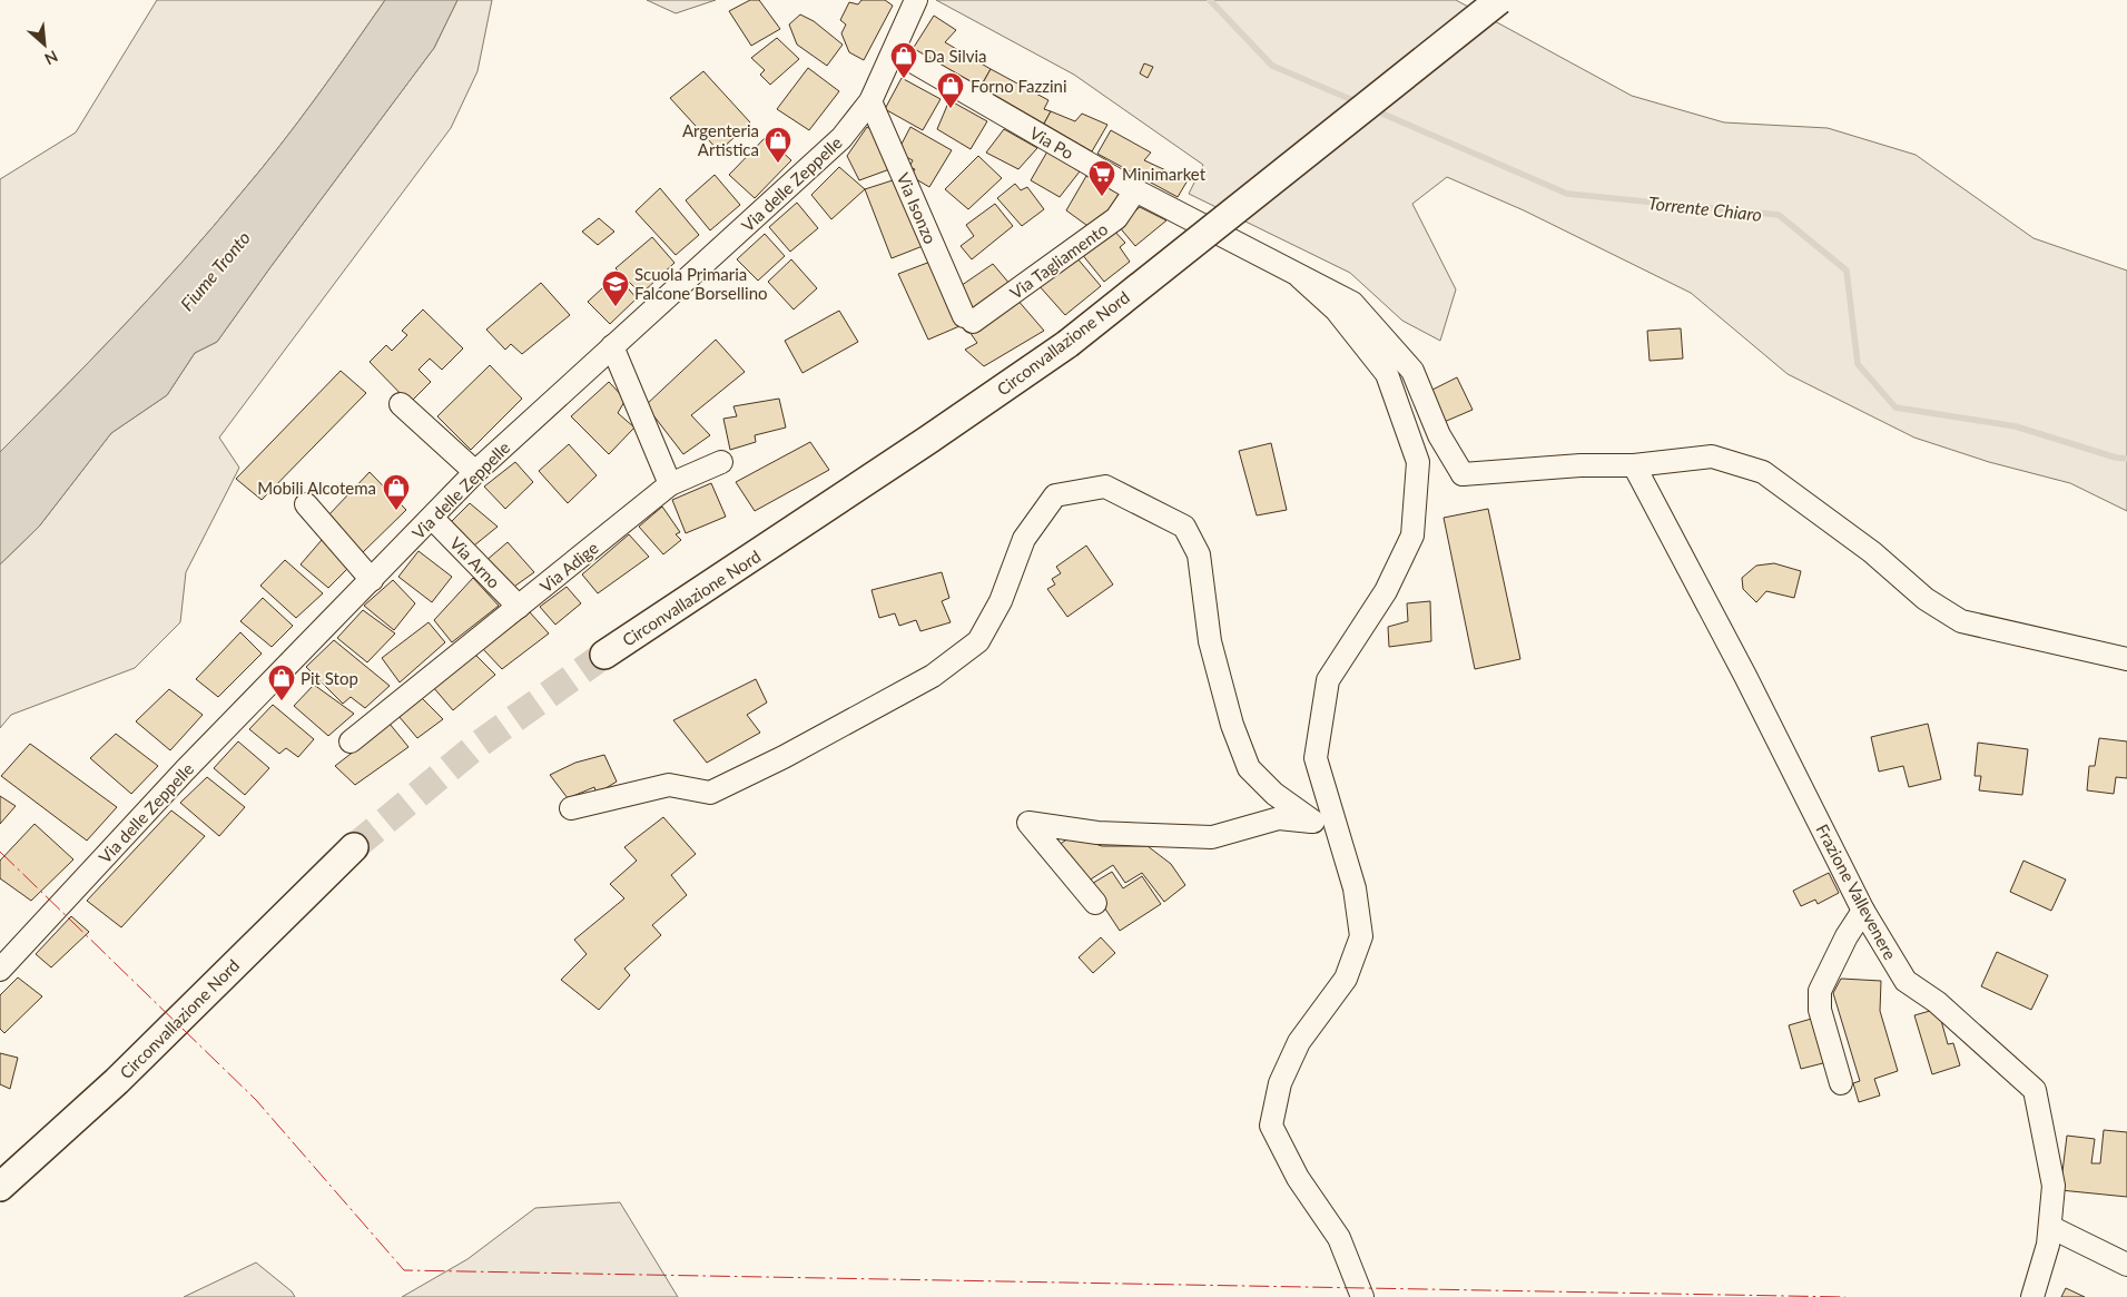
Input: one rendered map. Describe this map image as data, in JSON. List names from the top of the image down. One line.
{"streets":{"main road":["Circonvallazione Nord"],"street":["Via Po","Via delle Zeppelle","Via Isonzo","Via Tagliamento","Via Arno","Via Adige","Frazione Vallevenere"]},"crossings":[["Via Po","Via delle Zeppelle"],["Via Po","Via Tagliamento"],["Via delle Zeppelle","Via Isonzo"],["Via delle Zeppelle","Via Arno"],["Via Isonzo","Via Tagliamento"],["Via Arno","Via Adige"]],"water":["Torrente Chiaro","Fiume Tronto"],"places":{"shop":["Da Silvia","Forno Fazzini","Argenteria Artistica","Mobili Alcotema","Pit Stop"],"supermarket":["Minimarket"],"school or university":["Scuola Primaria Falcone Borsellino"]},"north":"bottom right"}
